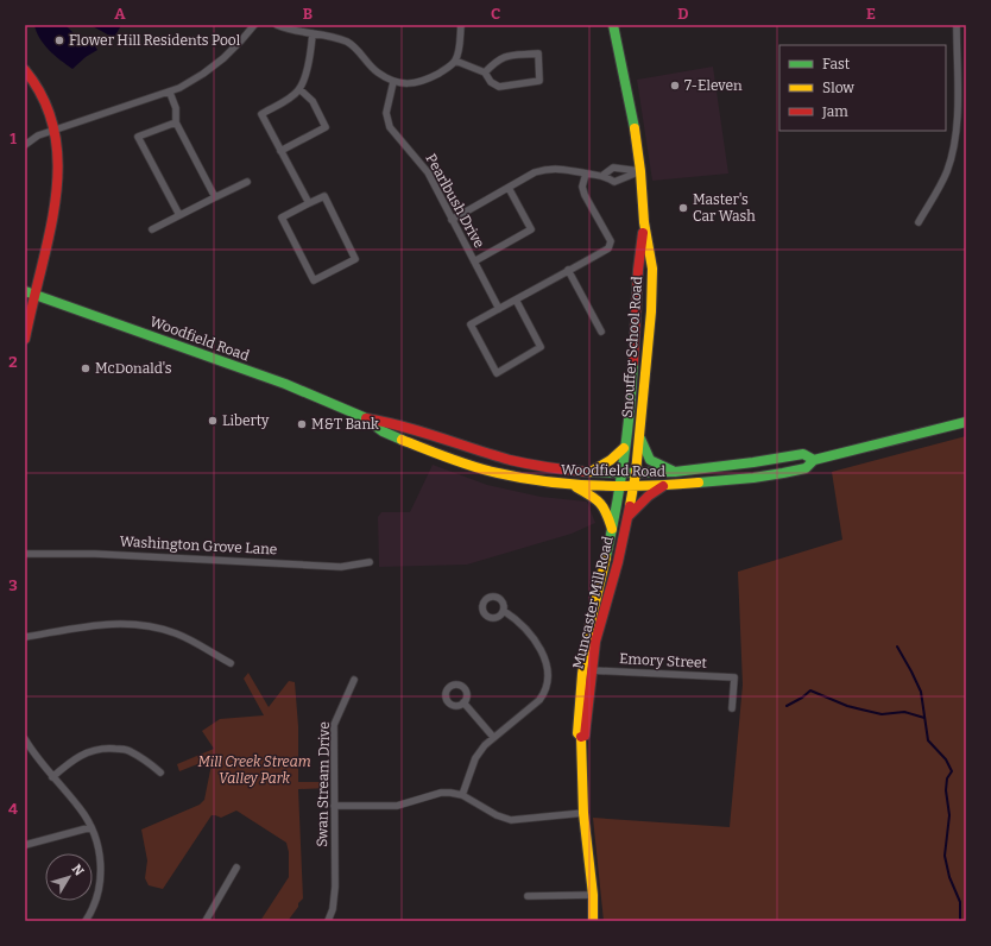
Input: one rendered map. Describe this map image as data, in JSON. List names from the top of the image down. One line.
{"streets":{"main road":["Woodfield Road","Snouffer School Road","Muncaster Mill Road"],"street":["Pearlbush Drive","Washington Grove Lane","Emory Street","Swan Stream Drive"]},"crossings":[["Woodfield Road","Snouffer School Road"],["Woodfield Road","Muncaster Mill Road"],["Snouffer School Road","Muncaster Mill Road"],["Muncaster Mill Road","Emory Street"]],"parks":["Mill Creek Stream Valley Park"],"places":["Flower Hill Residents Pool","7-Eleven","Master's Car Wash","McDonald's","Liberty","M&T Bank"],"legend":["Fast","Slow","Jam"],"north":"top right","grid":{"columns":["A","B","C","D","E"],"rows":["1","2","3","4"]}}
